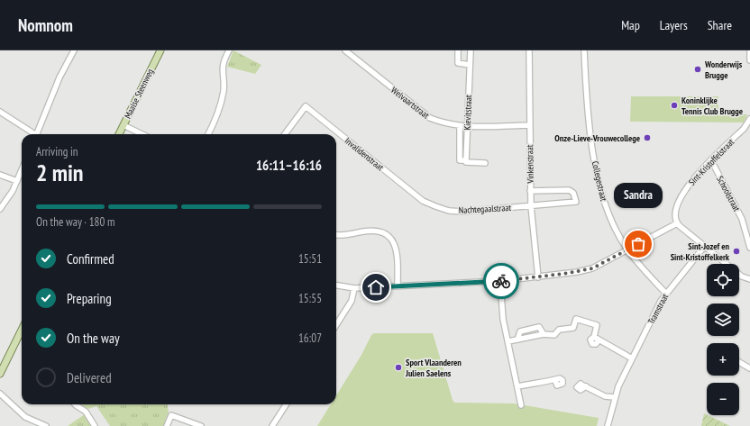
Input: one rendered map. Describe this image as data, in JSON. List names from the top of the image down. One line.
{"streets":{"main road":["Maalse Steenweg"],"street":["Welvaartstraat","Kievitstraat","Invalidenstraat","Sint-Kristoffelstraat","Vinkenstraat","Collegestraat","Schoolstraat","Nachtegaalstraat","Tramstraat"]},"crossings":[["Welvaartstraat","Kievitstraat"],["Welvaartstraat","Vinkenstraat"],["Invalidenstraat","Nachtegaalstraat"],["Sint-Kristoffelstraat","Schoolstraat"],["Vinkenstraat","Nachtegaalstraat"],["Collegestraat","Tramstraat"]],"places":["Wonderwijs Brugge","Koninklijke Tennis Club Brugge","Onze-Lieve-Vrouwecollege","Sandra","Sint-Jozef en Sint-Kristoffelkerk","Sport Vlaanderen Julien Saelens"],"page":{"header":"Nomnom","nav":["Map","Layers","Share"],"heading":["2 min","Arriving in","16:11–16:16"],"bubble":"Sandra","bar":"On the way · 180 m","list":[["Confirmed","15:51"],["Preparing","15:55"],["On the way","16:07"],"Delivered"],"map_buttons":["+","−"]}}
